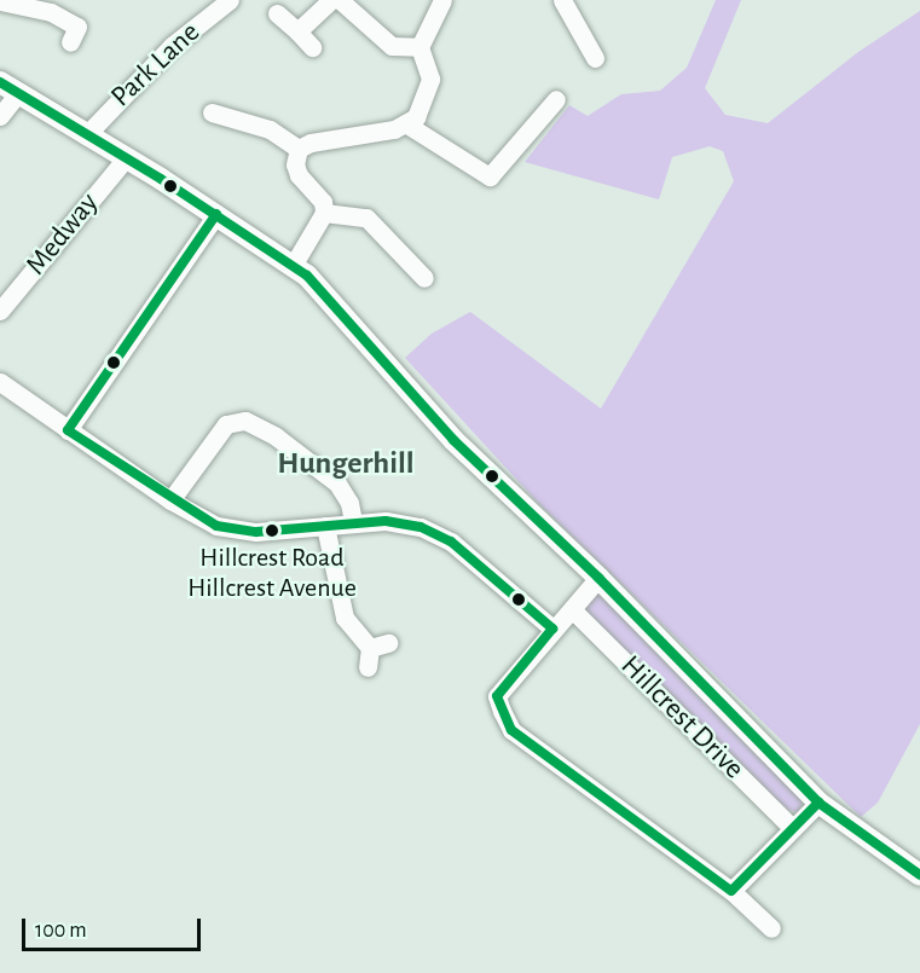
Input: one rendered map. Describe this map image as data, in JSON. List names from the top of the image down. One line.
{"streets":{"street":["Park Lane","Medway","Hillcrest Drive"]},"districts":["Hungerhill"],"places":["Hillcrest Road Hillcrest Avenue"],"scale_bar":"100 m"}
